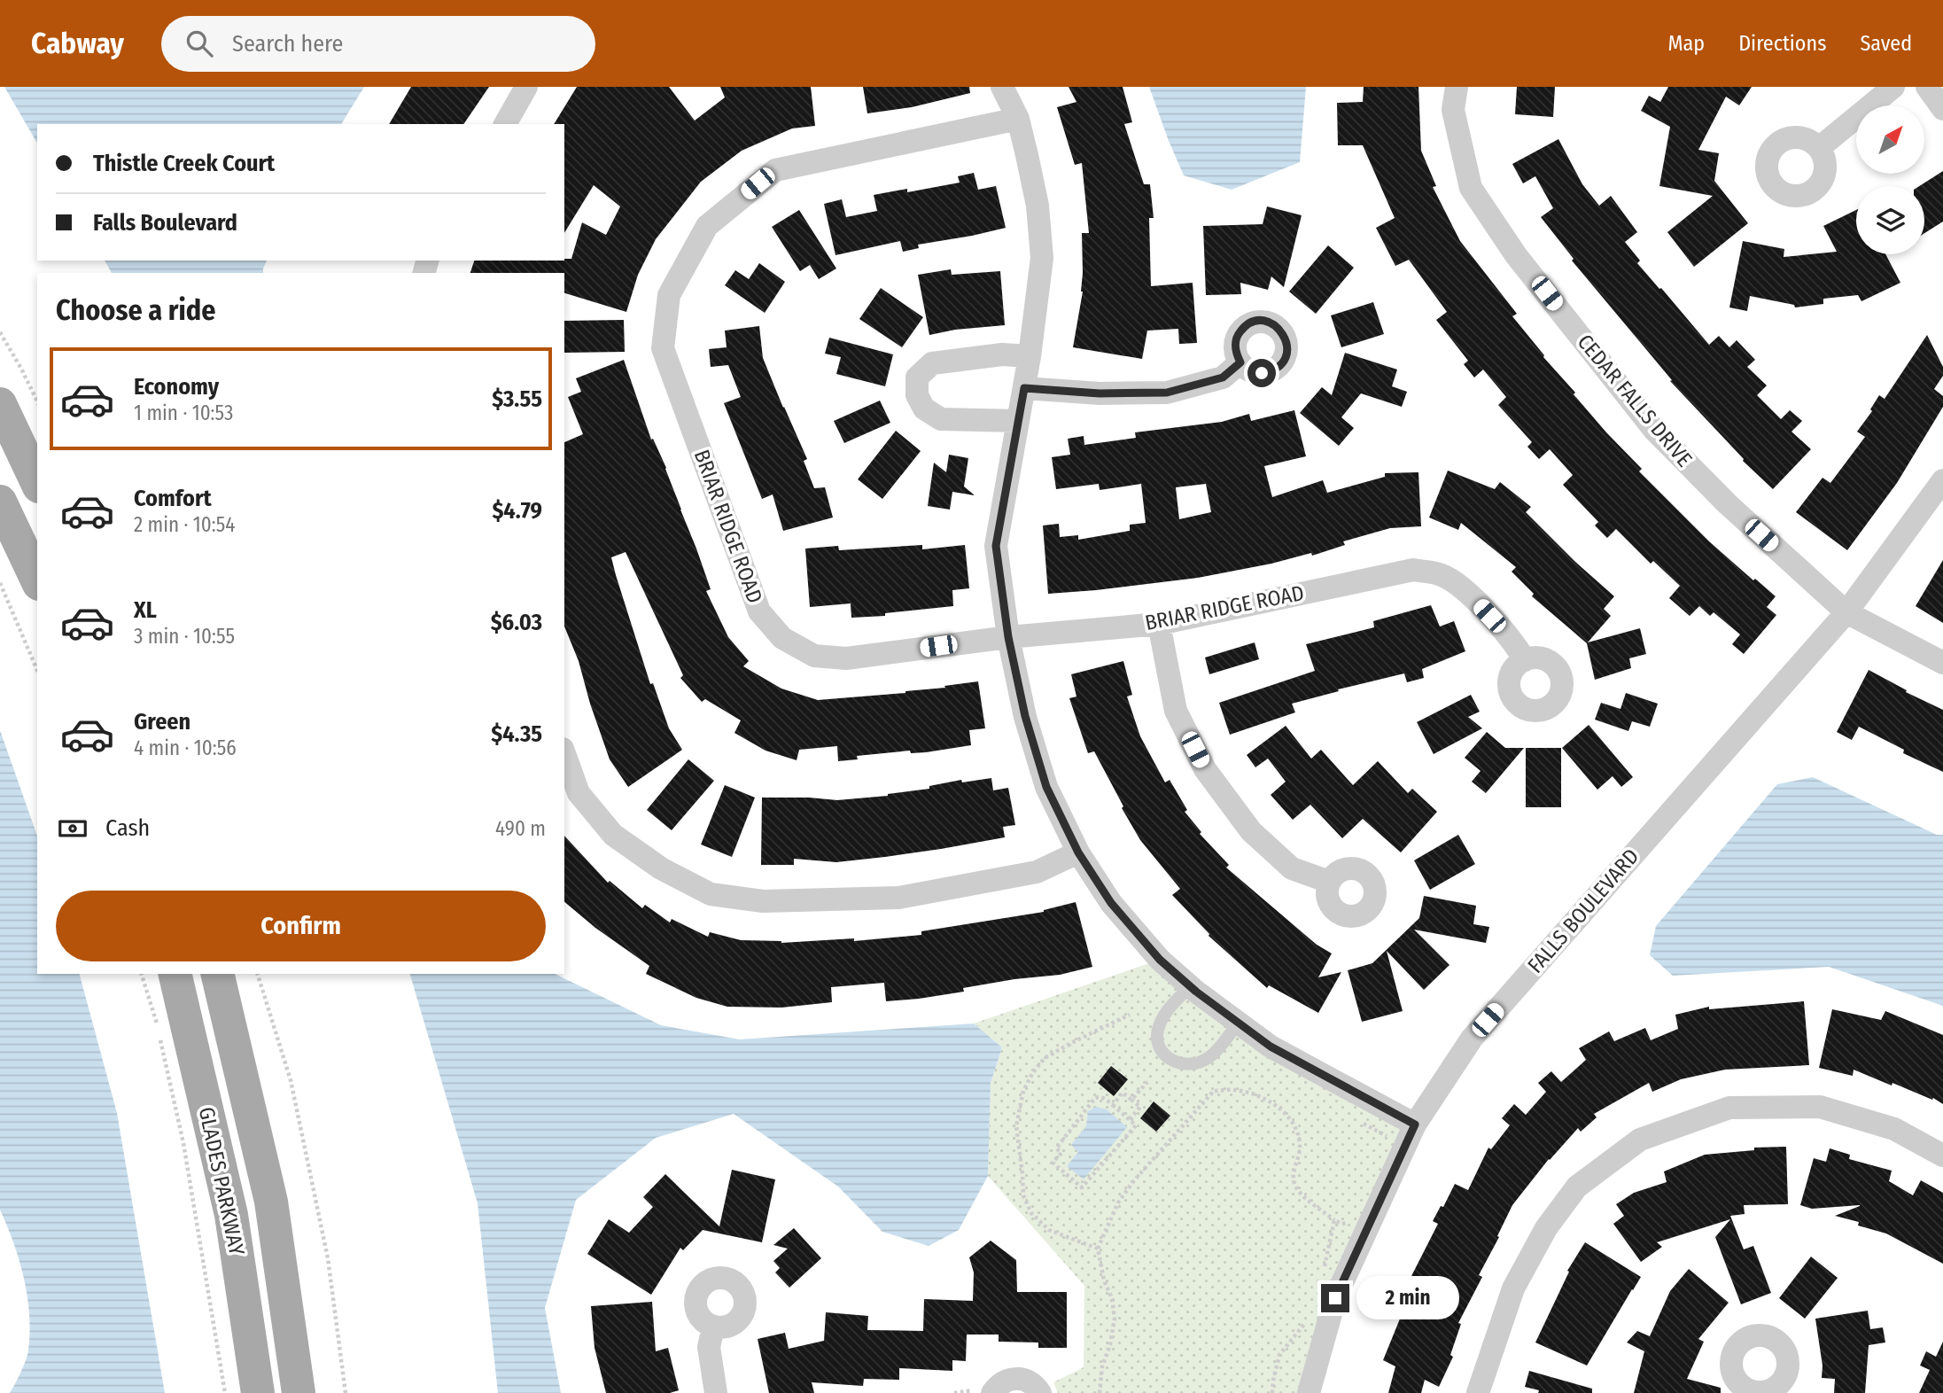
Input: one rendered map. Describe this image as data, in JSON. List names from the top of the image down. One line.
{"streets":{"main road":["GLADES PARKWAY"],"street":["CEDAR FALLS DRIVE","BRIAR RIDGE ROAD","FALLS BOULEVARD"]},"crossings":[["CEDAR FALLS DRIVE","FALLS BOULEVARD"]],"north":"top right","page":{"header":"Cabway","search":"Search here","nav":["Map","Directions","Saved"],"banner":["Thistle Creek Court","Falls Boulevard"],"heading":"Choose a ride","list":[{"name":"Economy","note":"1 min · 10:53","value":"$3.55"},{"name":"Comfort","note":"2 min · 10:54","value":"$4.79"},{"name":"XL","note":"3 min · 10:55","value":"$6.03"},{"name":"Green","note":"4 min · 10:56","value":"$4.35"}],"pay":["Cash","490 m"],"buttons":"Confirm","bubble":"2 min"}}
